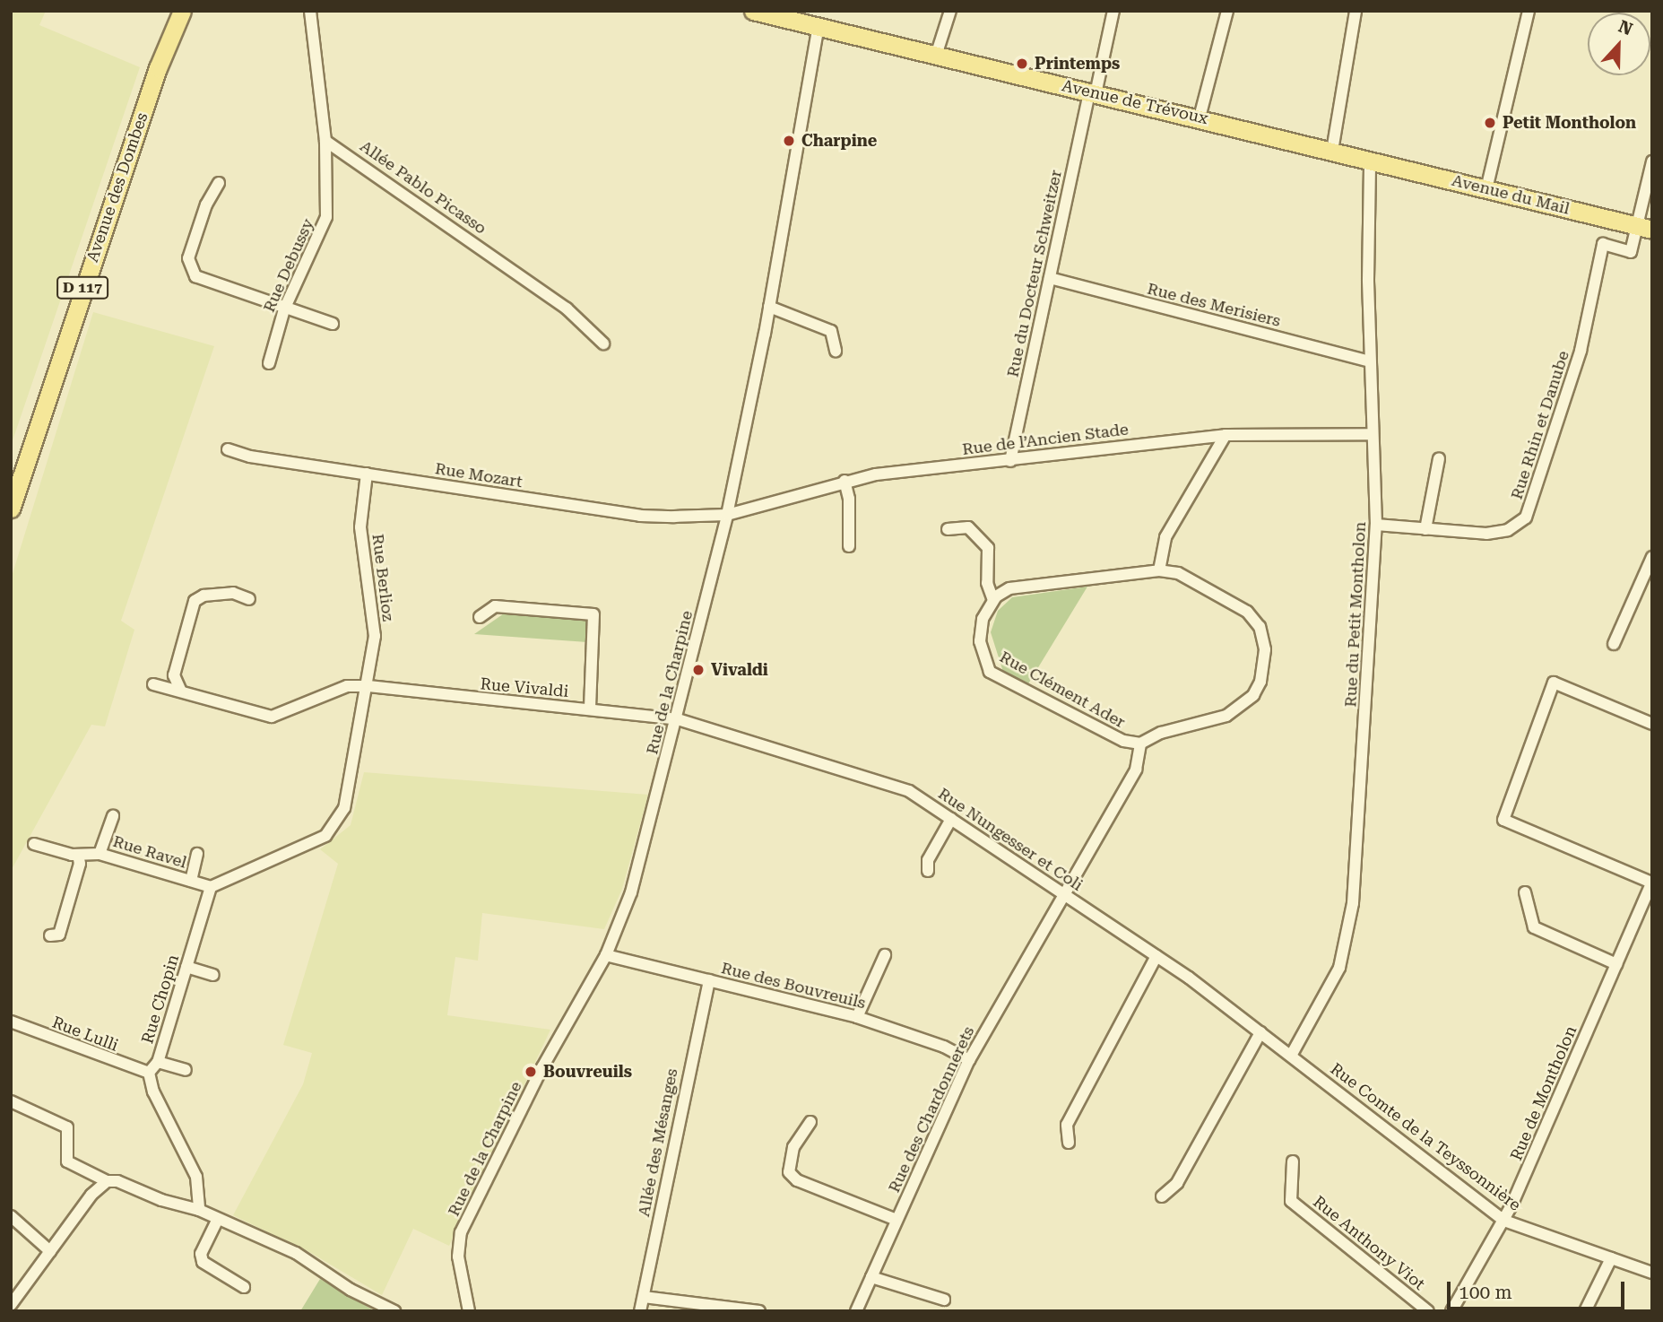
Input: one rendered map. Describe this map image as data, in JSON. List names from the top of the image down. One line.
{"streets":{"main road":["Avenue de Trévoux","Avenue des Dombes","Avenue du Mail","D 117"],"street":["Allée Pablo Picasso","Rue Debussy","Rue du Docteur Schweitzer","Rue des Merisiers","Rue Rhin et Danube","Rue de l’Ancien Stade","Rue Mozart","Rue Berlioz","Rue du Petit Montholon","Rue de la Charpine","Rue Vivaldi","Rue Clément Ader","Rue Nungesser et Coli","Rue Ravel","Rue des Bouvreuils","Rue Chopin","Rue Lulli","Rue de Montholon","Rue des Chardonnerets","Rue Comte de la Teyssonnière","Allée des Mésanges","Rue Anthony Viot"]},"crossings":[["Avenue de Trévoux","Avenue du Mail"],["Avenue de Trévoux","Rue du Docteur Schweitzer"],["Avenue de Trévoux","Rue du Petit Montholon"],["Avenue de Trévoux","Rue de la Charpine"],["Allée Pablo Picasso","Rue Debussy"],["Avenue du Mail","Rue Rhin et Danube"],["Avenue du Mail","Rue du Petit Montholon"],["Rue du Docteur Schweitzer","Rue des Merisiers"],["Rue du Docteur Schweitzer","Rue de l’Ancien Stade"],["Rue des Merisiers","Rue du Petit Montholon"],["Rue Rhin et Danube","Rue du Petit Montholon"],["Rue de l’Ancien Stade","Rue Mozart"],["Rue de l’Ancien Stade","Rue du Petit Montholon"],["Rue de l’Ancien Stade","Rue de la Charpine"],["Rue Mozart","Rue Berlioz"],["Rue Mozart","Rue de la Charpine"],["Rue Berlioz","Rue Vivaldi"],["Rue du Petit Montholon","Rue Nungesser et Coli"],["Rue du Petit Montholon","Rue Comte de la Teyssonnière"],["Rue de la Charpine","Rue Vivaldi"],["Rue de la Charpine","Rue Nungesser et Coli"],["Rue de la Charpine","Rue des Bouvreuils"],["Rue Vivaldi","Rue Nungesser et Coli"],["Rue Clément Ader","Rue des Chardonnerets"],["Rue Nungesser et Coli","Rue des Chardonnerets"],["Rue Nungesser et Coli","Rue Comte de la Teyssonnière"],["Rue Ravel","Rue Chopin"],["Rue des Bouvreuils","Rue des Chardonnerets"],["Rue des Bouvreuils","Allée des Mésanges"],["Rue Chopin","Rue Lulli"],["Rue de Montholon","Rue Comte de la Teyssonnière"]],"places":["Printemps","Petit Montholon","Charpine","Vivaldi","Bouvreuils"],"scale_bar":"100 m","north":"top"}
